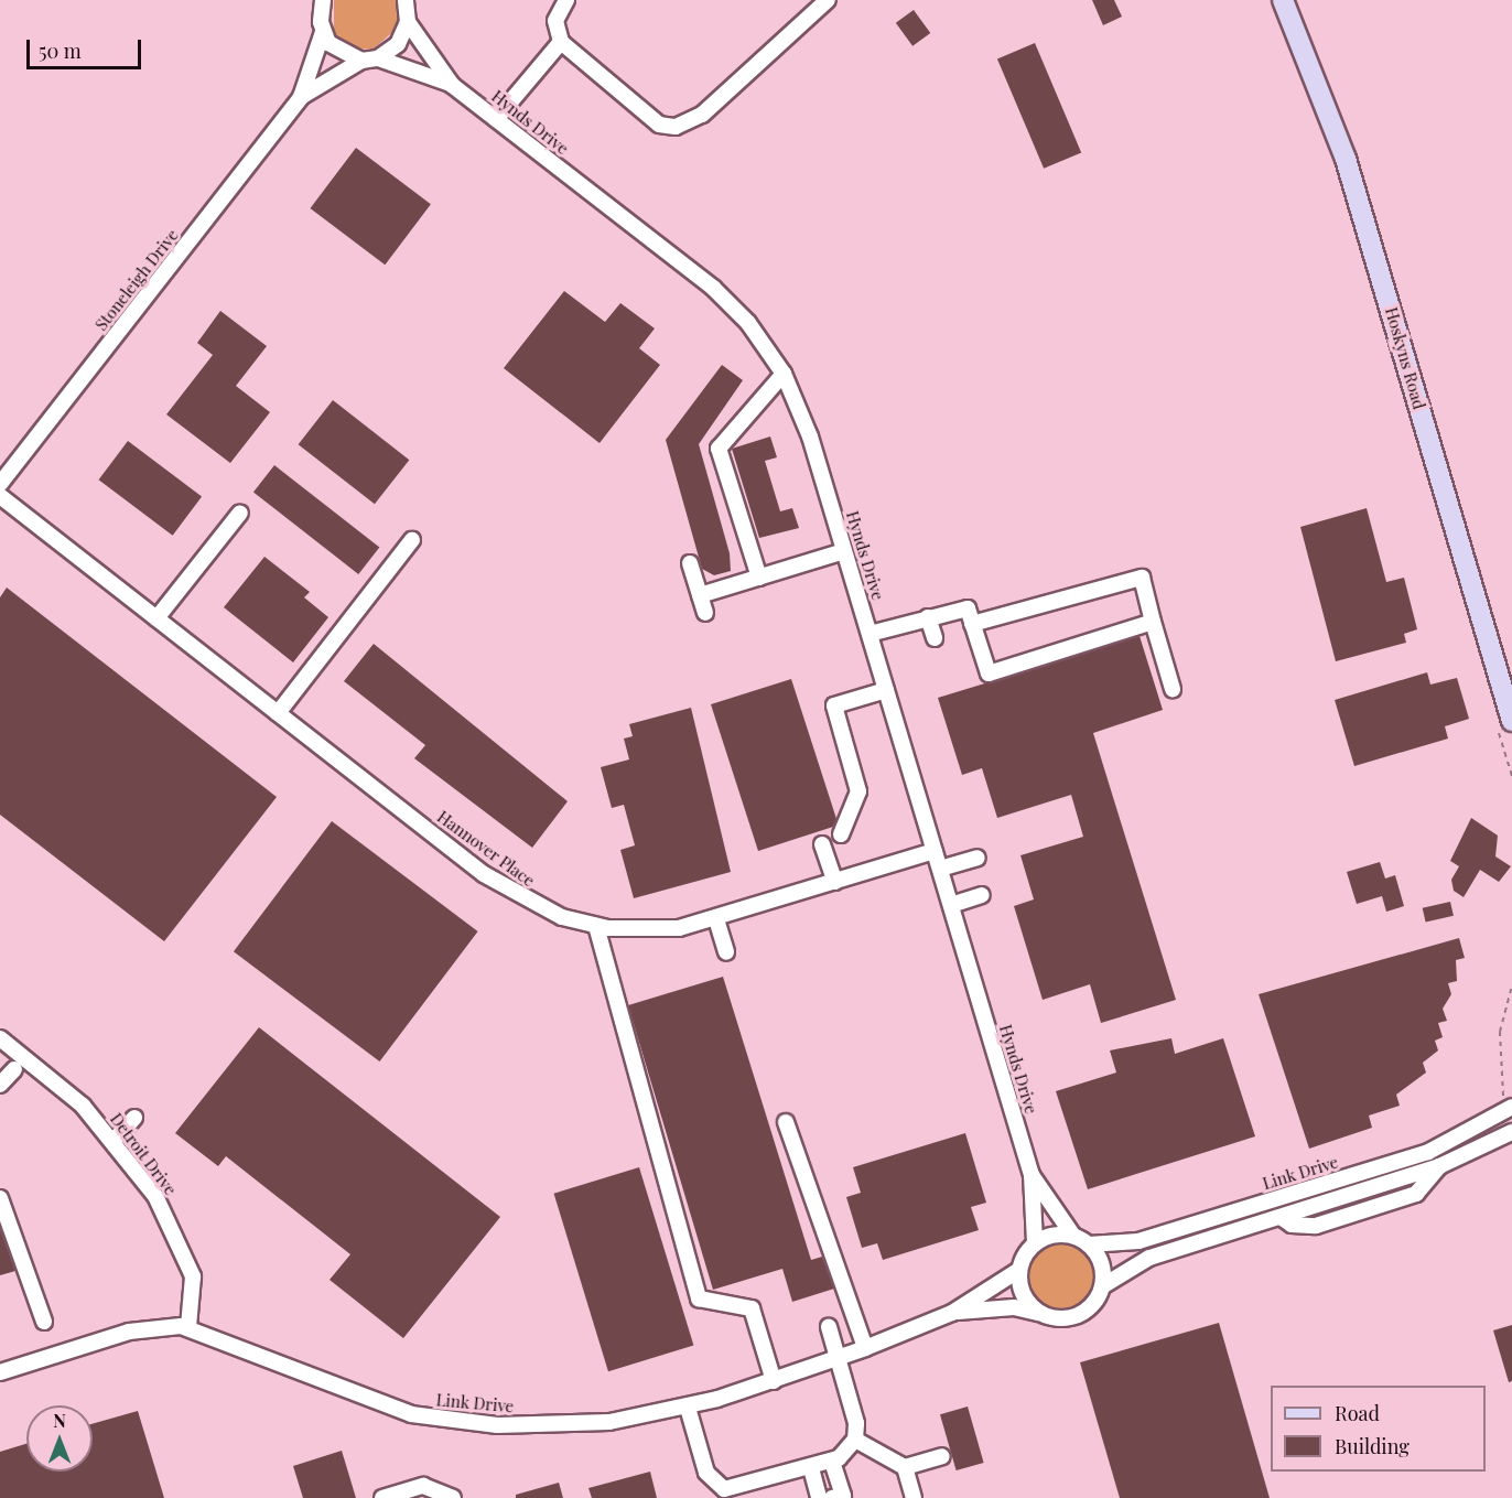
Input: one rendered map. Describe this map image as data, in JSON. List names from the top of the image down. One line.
{"streets":{"main road":["Hoskyns Road"],"street":["Hynds Drive","Stoneleigh Drive","Hannover Place","Detroit Drive","Link Drive"]},"crossings":[["Hynds Drive","Hannover Place"],["Hynds Drive","Link Drive"],["Detroit Drive","Link Drive"]],"legend":["Road","Building"],"scale_bar":"50 m","north":"top"}
